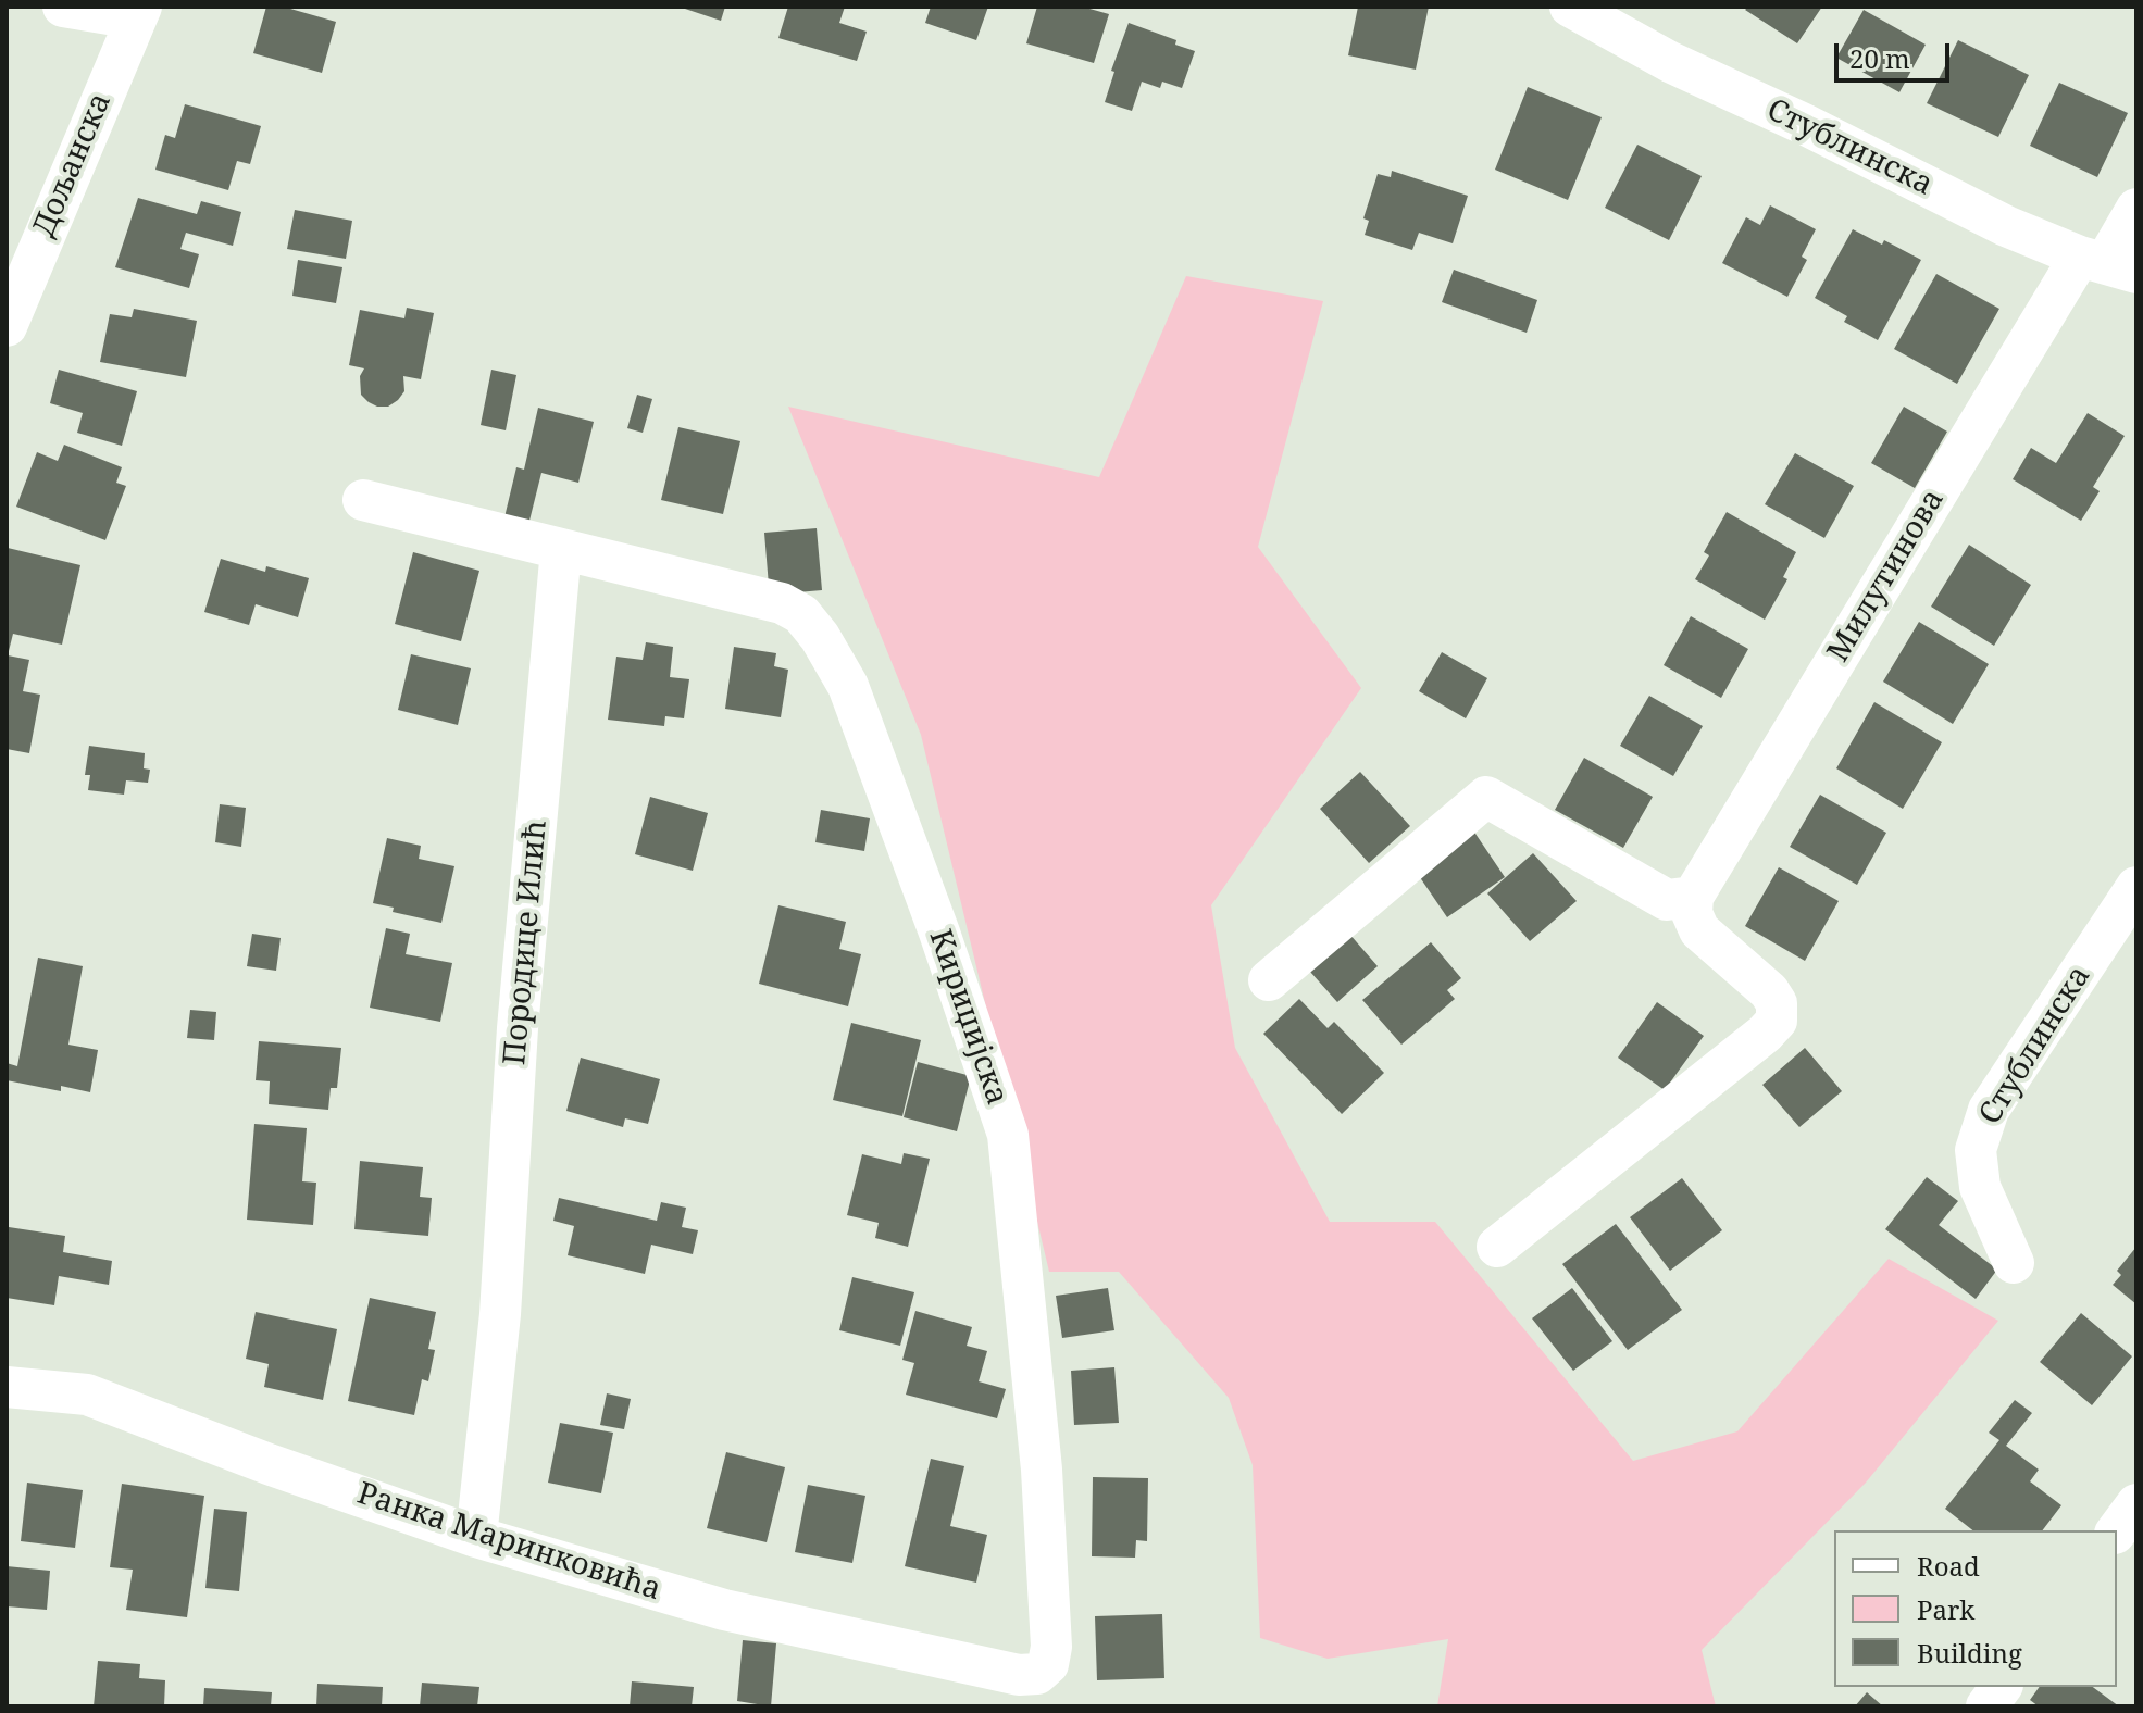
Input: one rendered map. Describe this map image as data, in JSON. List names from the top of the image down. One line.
{"streets":{"street":["Стублинска","Дољанска","Милутинова","Породице Илић","Кириџијска","Ранка Маринковића"]},"crossings":[["Стублинска","Милутинова"],["Породице Илић","Кириџијска"],["Породице Илић","Ранка Маринковића"],["Кириџијска","Ранка Маринковића"]],"legend":["Road","Park","Building"],"scale_bar":"20 m"}
